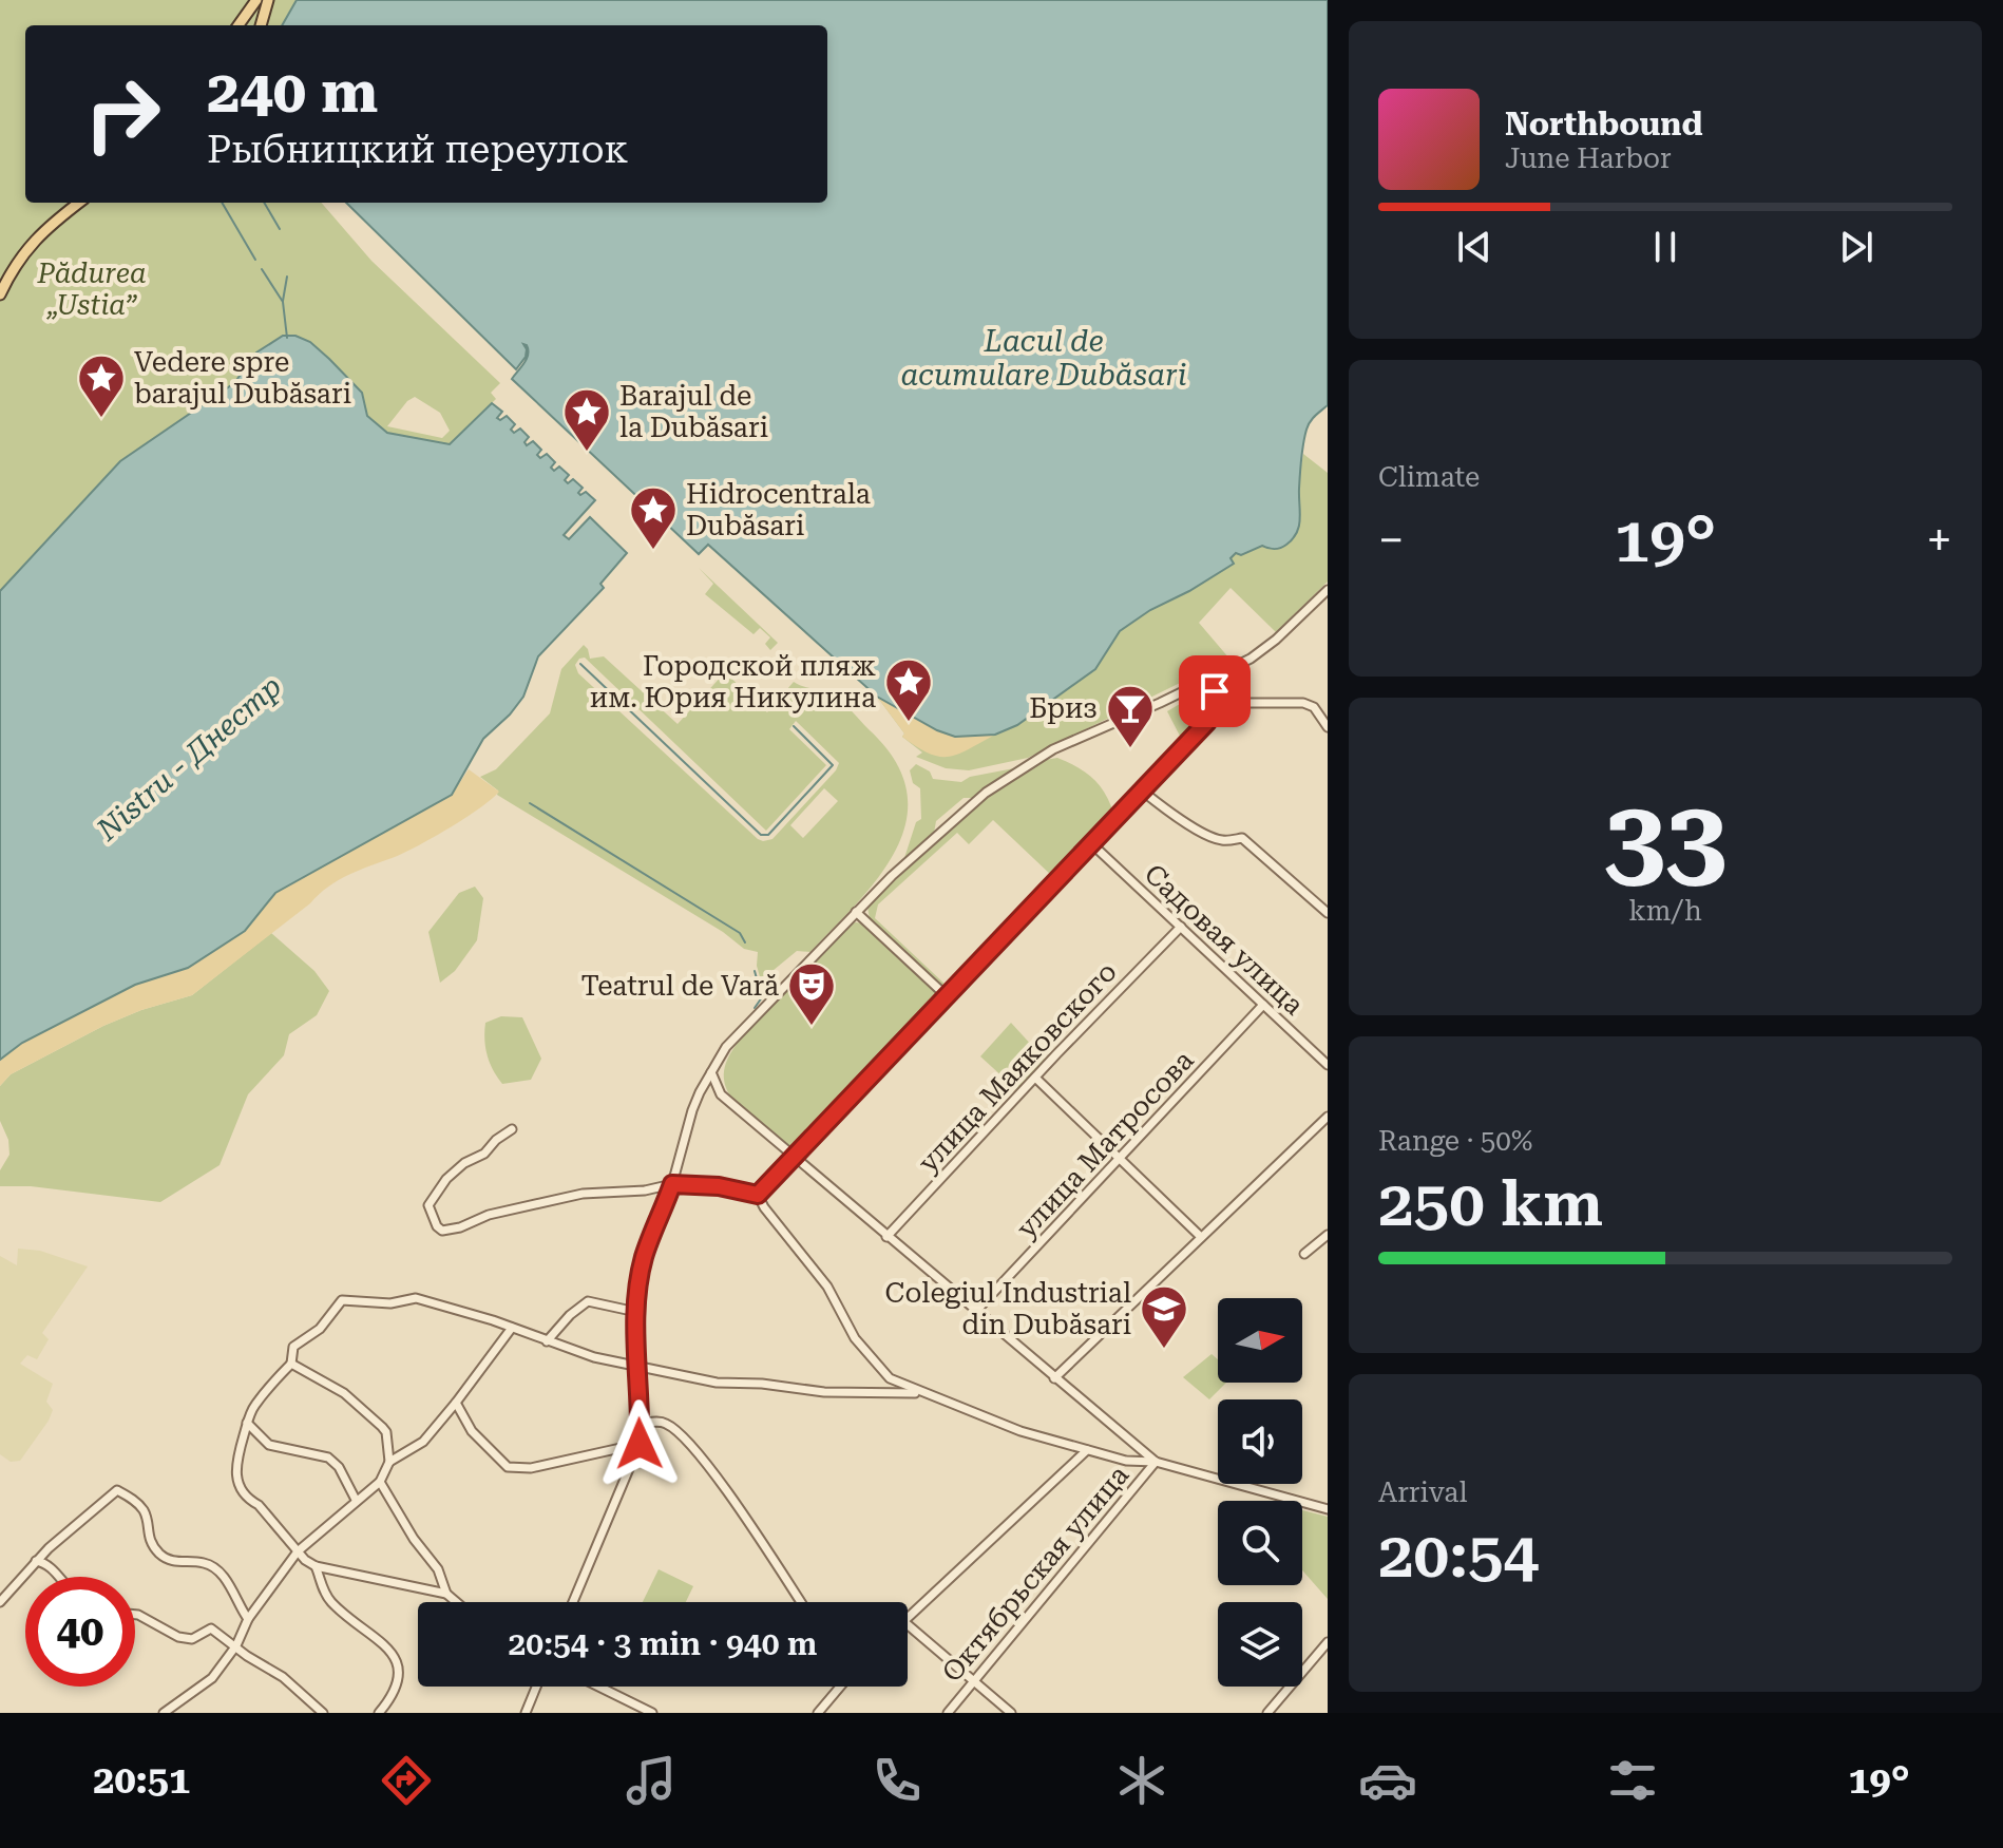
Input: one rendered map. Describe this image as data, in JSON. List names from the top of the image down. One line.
{"streets":{"street":["Садовая улица","улица Маяковского","улица Матросова","Октябрьская улица"]},"crossings":[["Садовая улица","улица Маяковского"],["Садовая улица","улица Матросова"]],"water":["Lacul de acumulare Dubăsari","Nistru - Днестр"],"parks":["Pădurea „Ustia”"],"places":{"place":["Vedere spre barajul Dubăsari","Barajul de la Dubăsari","Hidrocentrala Dubăsari","Городской пляж им. Юрия Никулина"],"bar":["Бриз"],"theatre":["Teatrul de Vară"],"school or university":["Colegiul Industrial din Dubăsari"]},"north":"right","page":{"turn":["240 m","Рыбницкий переулок"],"song":["Northbound","June Harbor"],"tile":["Climate",["33","km/h"],["Range · 50%","250 km"],["Arrival","20:54"]],"heat":["−","19°","+"],"limit":"40","trip":"20:54 · 3 min · 940 m","tabs":["20:51","19°"]}}
